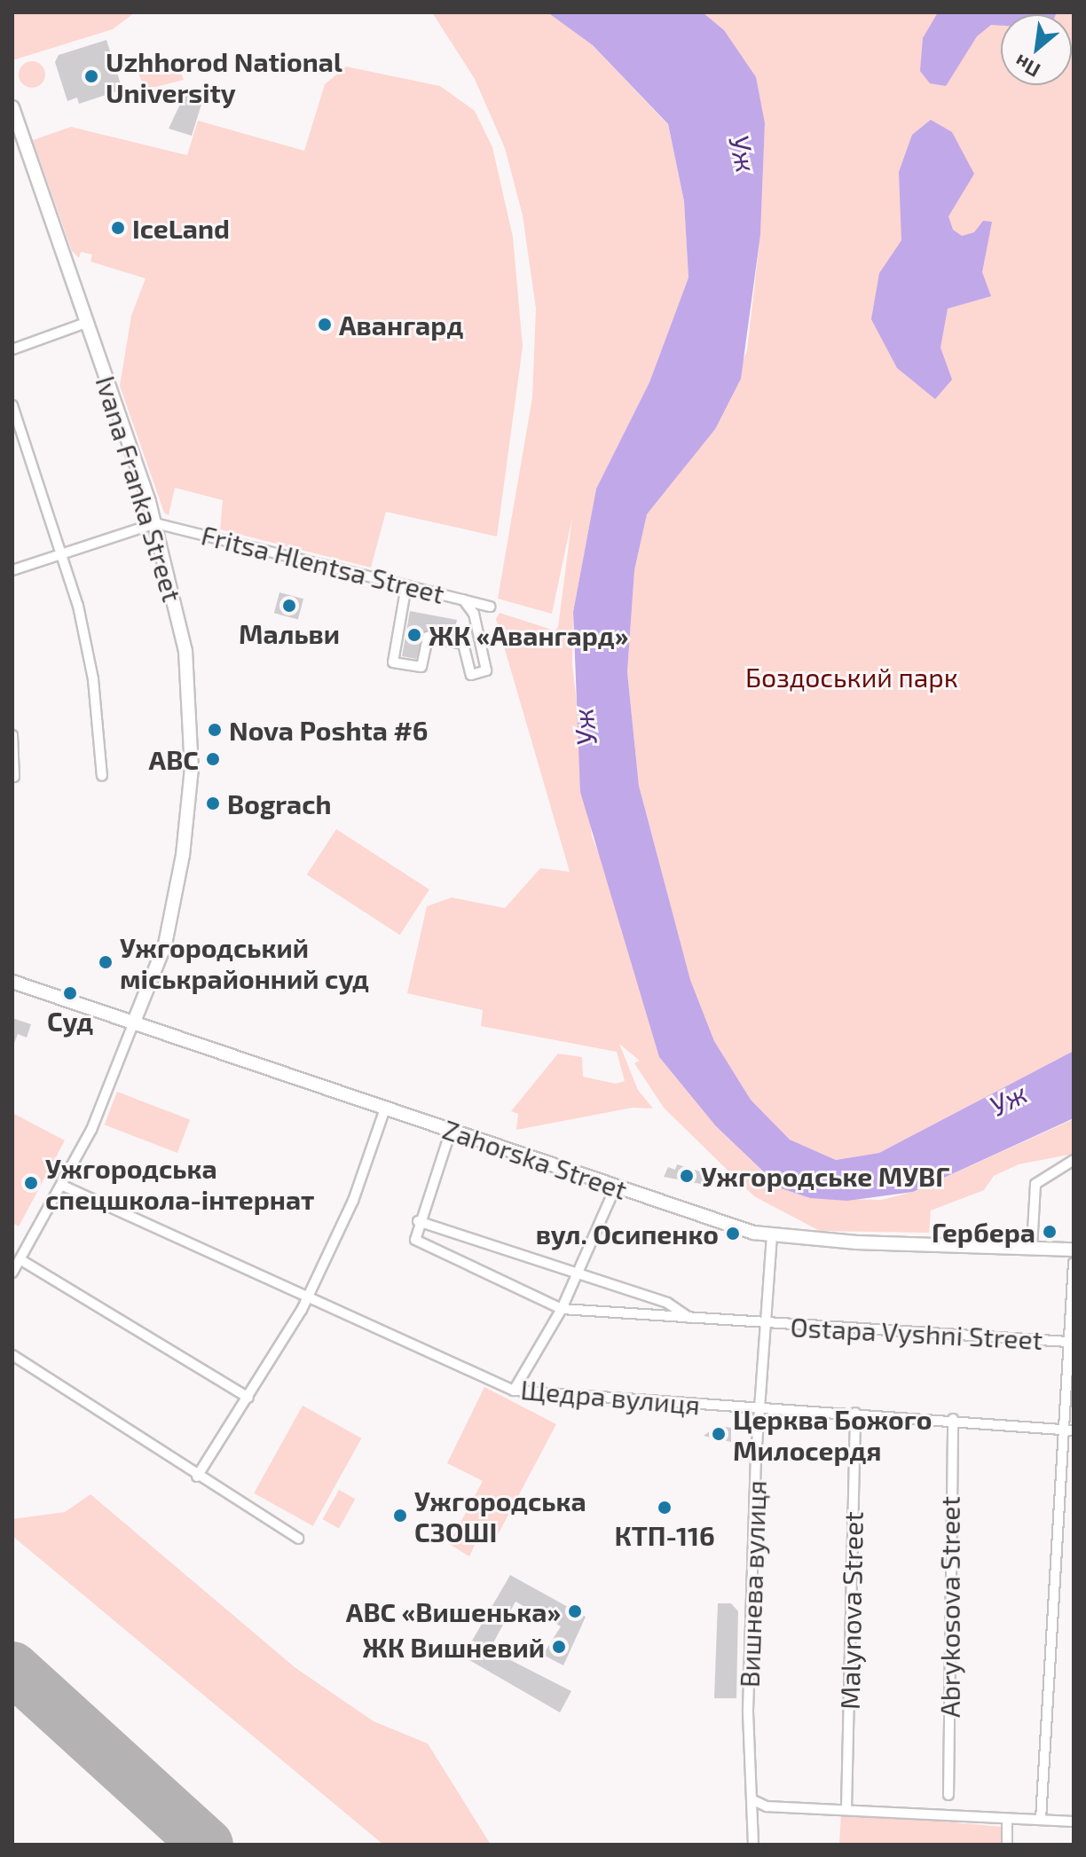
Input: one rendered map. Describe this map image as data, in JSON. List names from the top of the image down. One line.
{"streets":{"street":["Ivana Franka Street","Fritsa Hlentsa Street","Zahorska Street","Ostapa Vyshni Street","Щедра вулиця","Вишнева вулиця","Abrykosova Street","Malynova Street"]},"crossings":[["Ivana Franka Street","Fritsa Hlentsa Street"],["Ivana Franka Street","Zahorska Street"],["Ivana Franka Street","Щедра вулиця"],["Zahorska Street","Вишнева вулиця"],["Ostapa Vyshni Street","Вишнева вулиця"],["Щедра вулиця","Вишнева вулиця"],["Щедра вулиця","Abrykosova Street"],["Щедра вулиця","Malynova Street"]],"water":["Уж"],"parks":["Боздоський парк"],"places":["Uzhhorod National University","IceLand","Авангард","Мальви","ЖК «Авангард»","Nova Poshta #6","ABC","Bograch","Ужгородський міськрайонний суд","Суд","Ужгородське МУВГ","Ужгородська спецшкола-інтернат","Гербера","вул. Осипенко","Церква Божого Милосердя","КТП-116","Ужгородська СЗОШІ","ABC «Вишенька»","ЖК Вишневий"],"north":"bottom left"}
